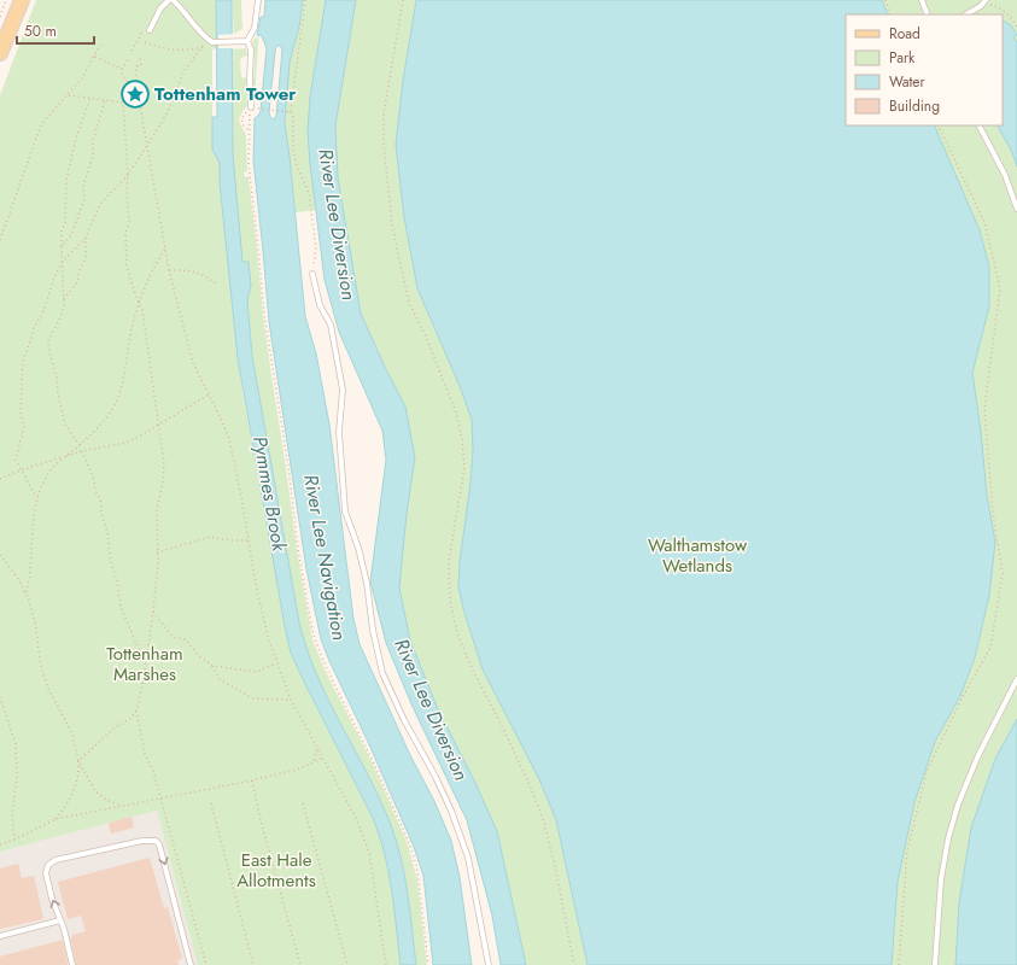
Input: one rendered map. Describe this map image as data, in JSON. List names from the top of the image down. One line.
{"water":["River Lee Diversion","Pymmes Brook","River Lee Navigation"],"parks":["Walthamstow Wetlands","Tottenham Marshes","East Hale Allotments"],"places":{"place":["Tottenham Tower"]},"legend":["Road","Park","Water","Building"],"scale_bar":"50 m"}
